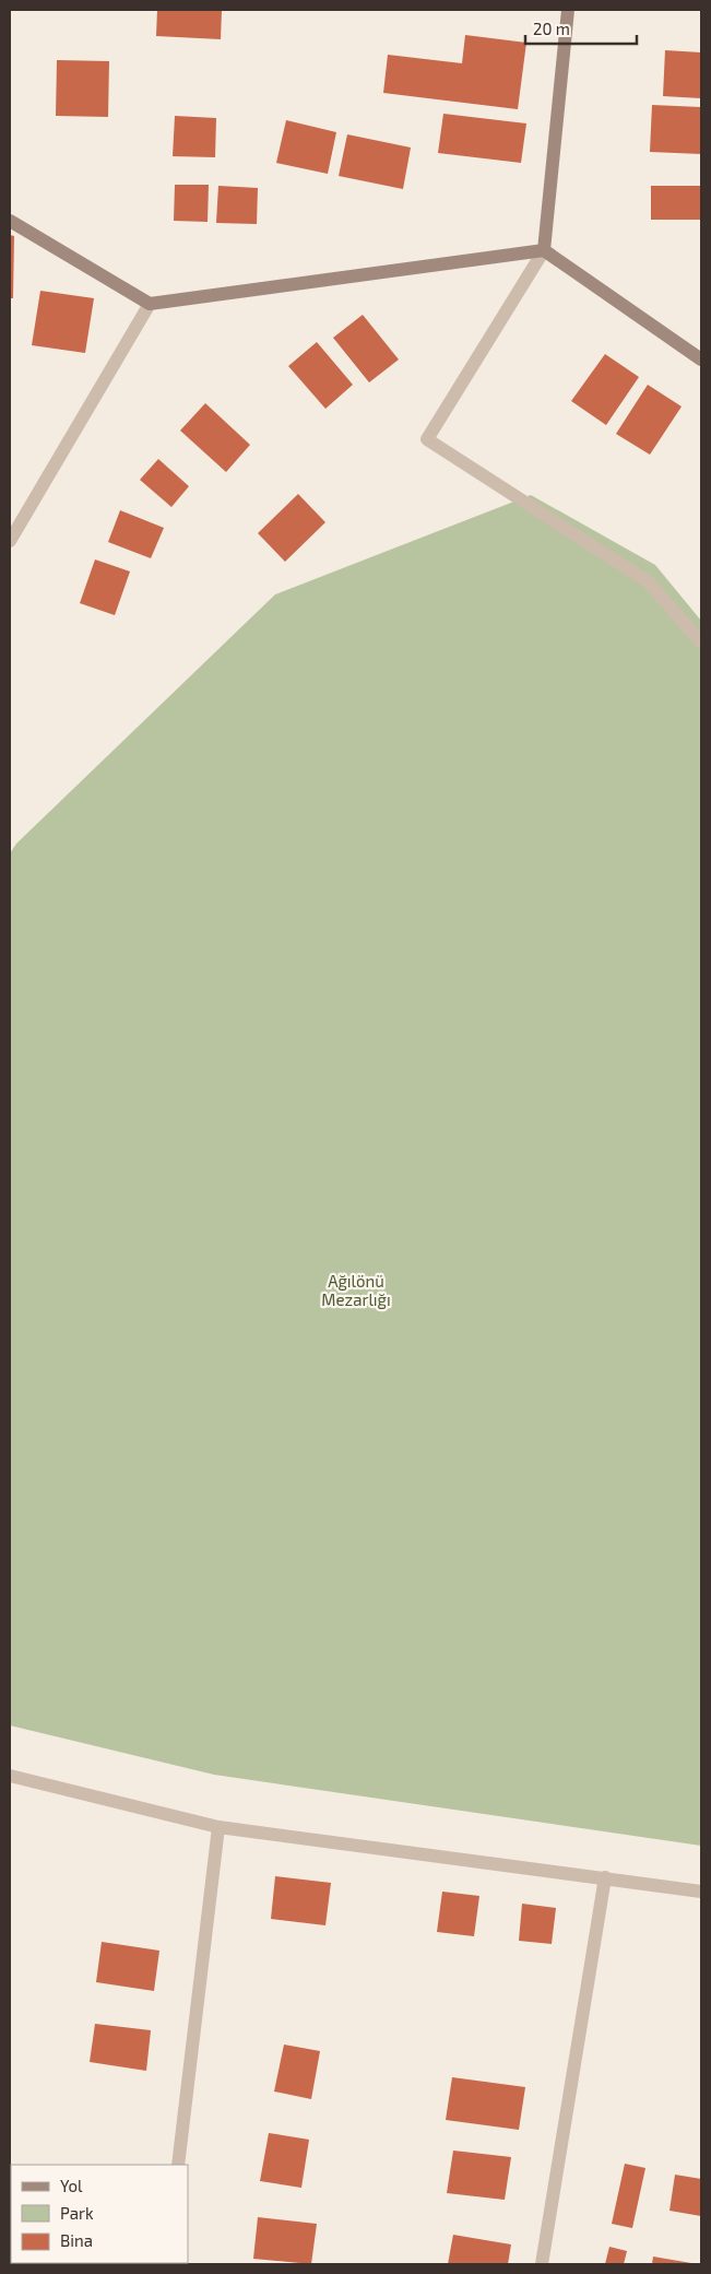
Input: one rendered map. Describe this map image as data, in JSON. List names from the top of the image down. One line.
{"parks":["Ağılönü Mezarlığı"],"legend":["Yol","Park","Bina"],"scale_bar":"20 m"}
